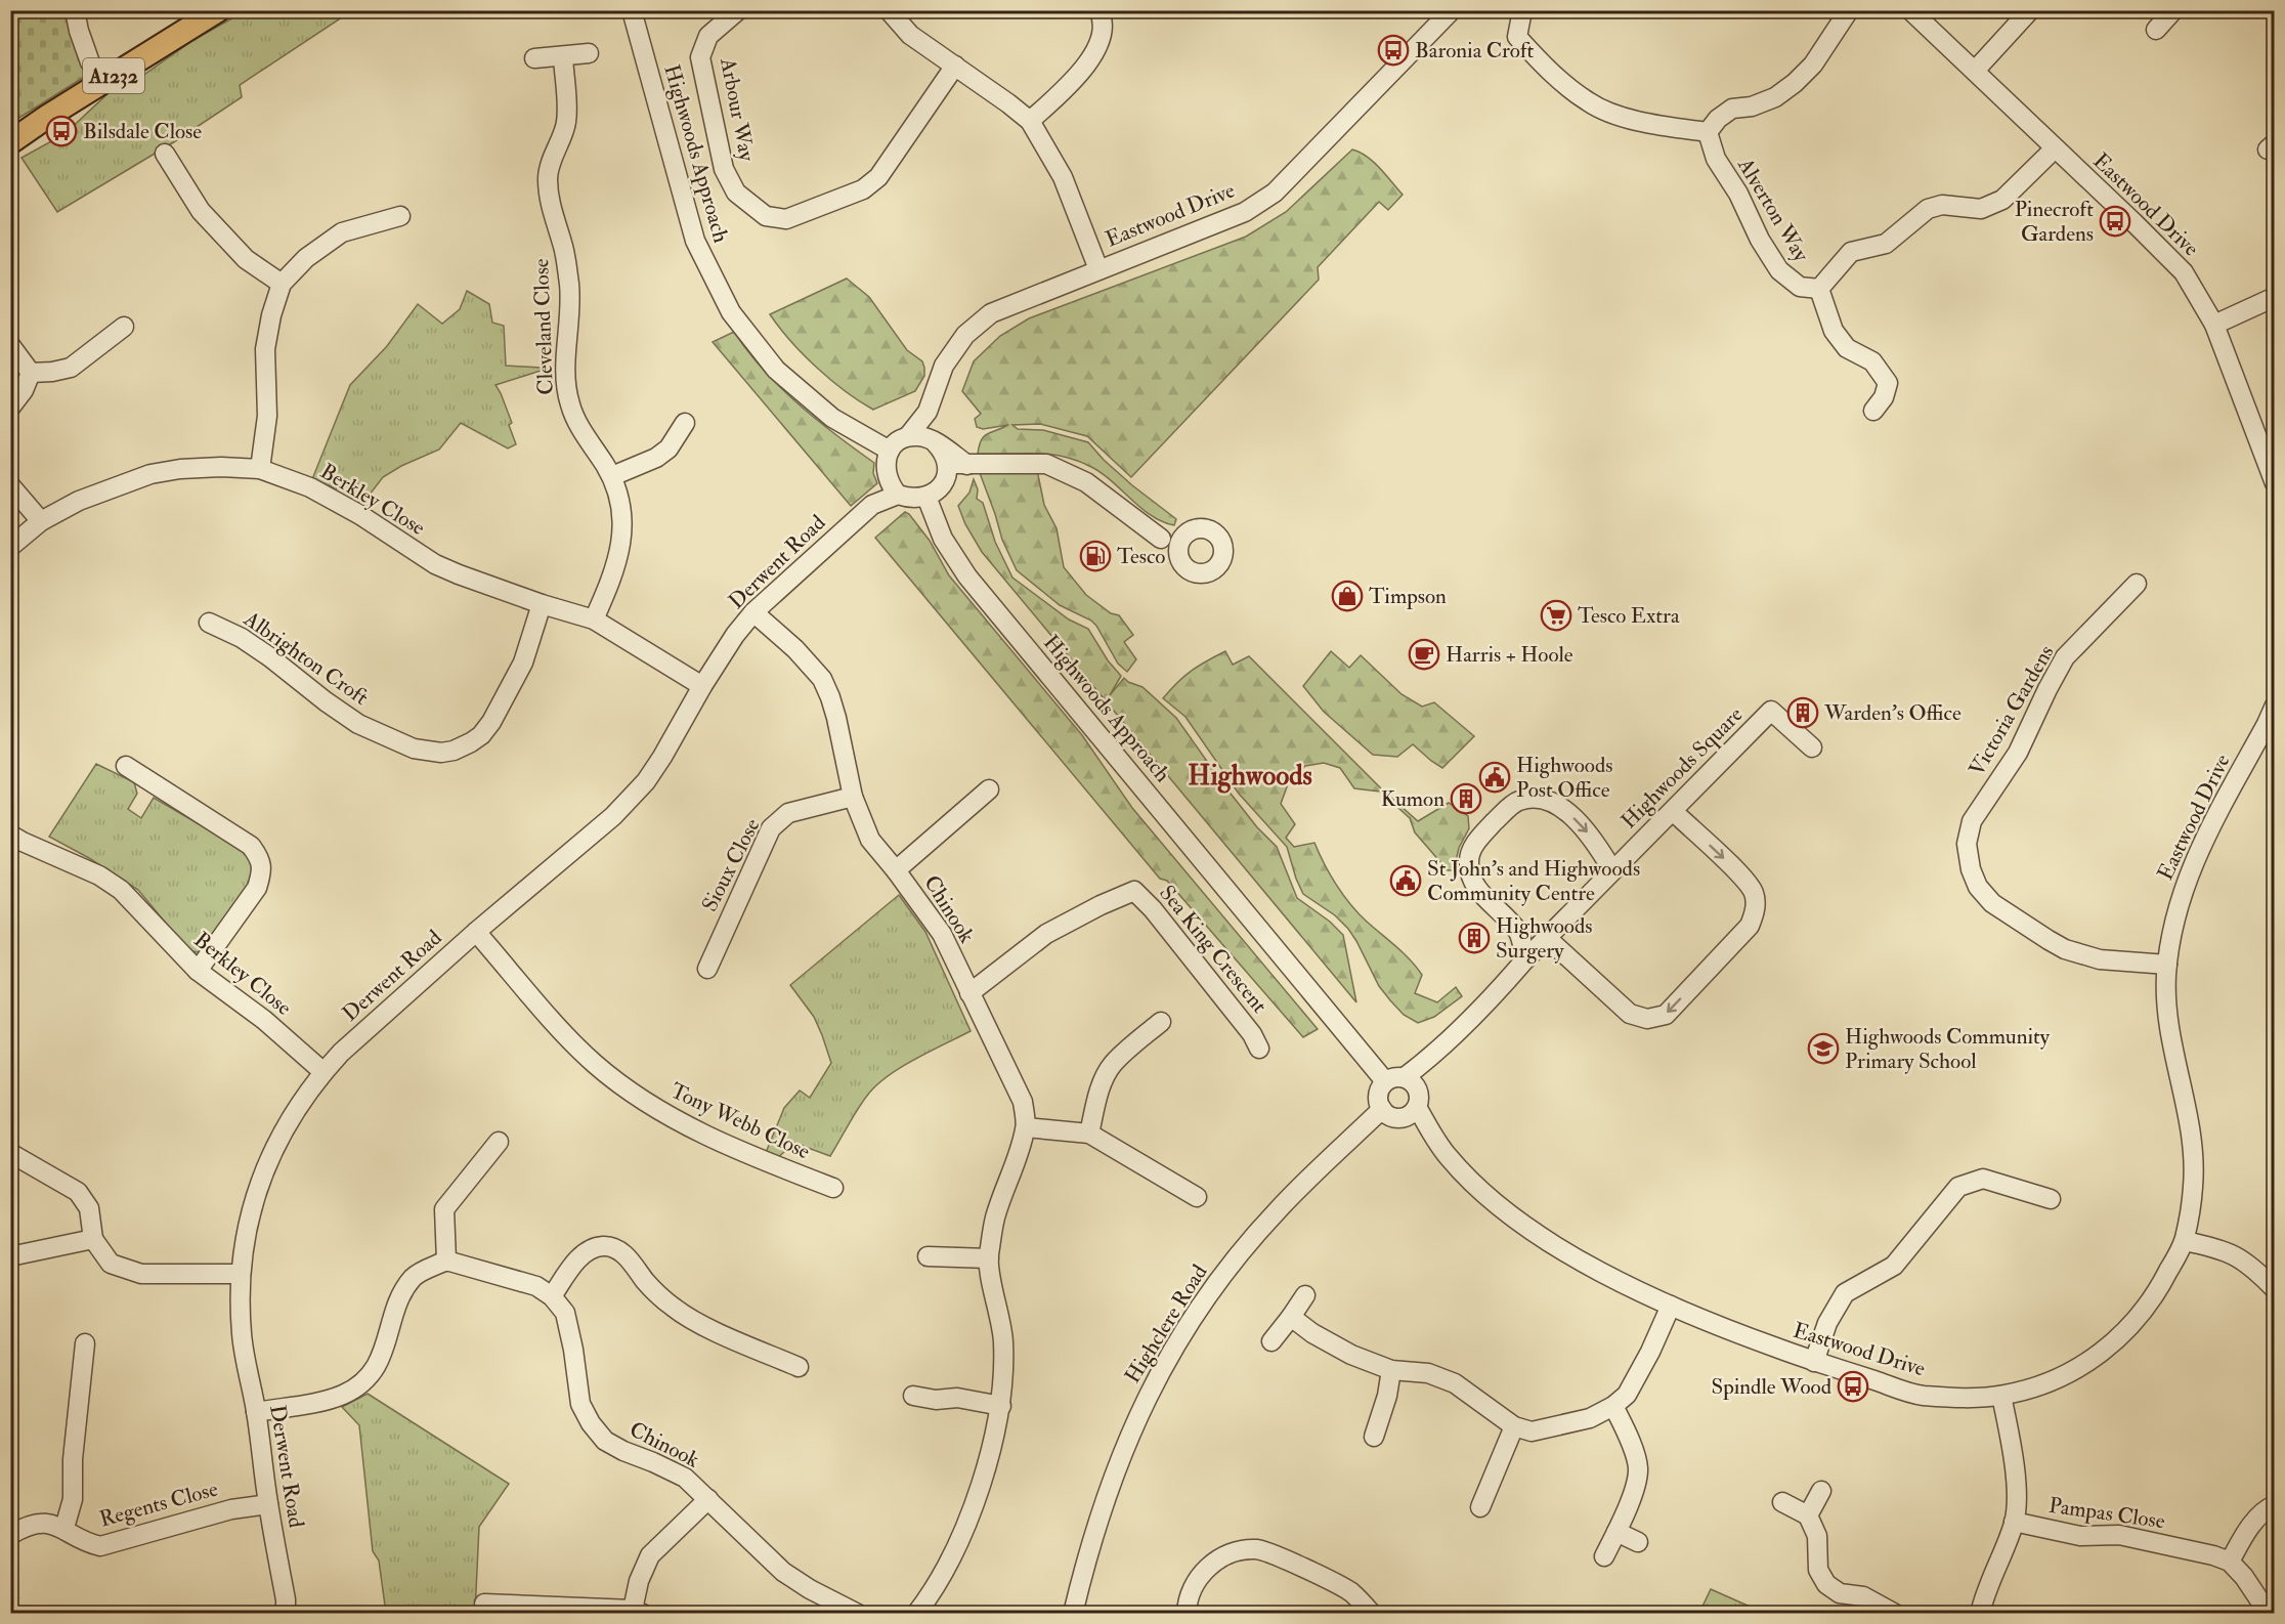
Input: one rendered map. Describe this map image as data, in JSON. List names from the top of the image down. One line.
{"streets":{"main road":["A1232"],"street":["Arbour Way","Highwoods Approach","Eastwood Drive","Alverton Way","Cleveland Close","Berkley Close","Derwent Road","Albrighton Croft","Victoria Gardens","Highwoods Square","Sioux Close","Chinook","Sea King Crescent","Tony Webb Close","Highclere Road","Regents Close","Pampas Close"]},"crossings":[["Highwoods Approach","Eastwood Drive"],["Highwoods Approach","Derwent Road"],["Highwoods Approach","Highwoods Square"],["Highwoods Approach","Highclere Road"],["Eastwood Drive","Derwent Road"],["Eastwood Drive","Victoria Gardens"],["Eastwood Drive","Highwoods Square"],["Eastwood Drive","Highclere Road"],["Cleveland Close","Berkley Close"],["Berkley Close","Derwent Road"],["Berkley Close","Albrighton Croft"],["Derwent Road","Chinook"],["Derwent Road","Tony Webb Close"],["Derwent Road","Regents Close"],["Highwoods Square","Highclere Road"],["Sioux Close","Chinook"],["Chinook","Sea King Crescent"]],"districts":["Highwoods"],"places":{"bus stop":["Baronia Croft","Bilsdale Close","Pinecroft Gardens","Spindle Wood"],"fuel station":["Tesco"],"shop":["Timpson"],"supermarket":["Tesco Extra"],"cafe":["Harris + Hoole"],"building":["Warden's Office","Kumon","Highwoods Surgery"],"public building":["Highwoods Post Office","St John's and Highwoods Community Centre"],"school or university":["Highwoods Community Primary School"]}}
